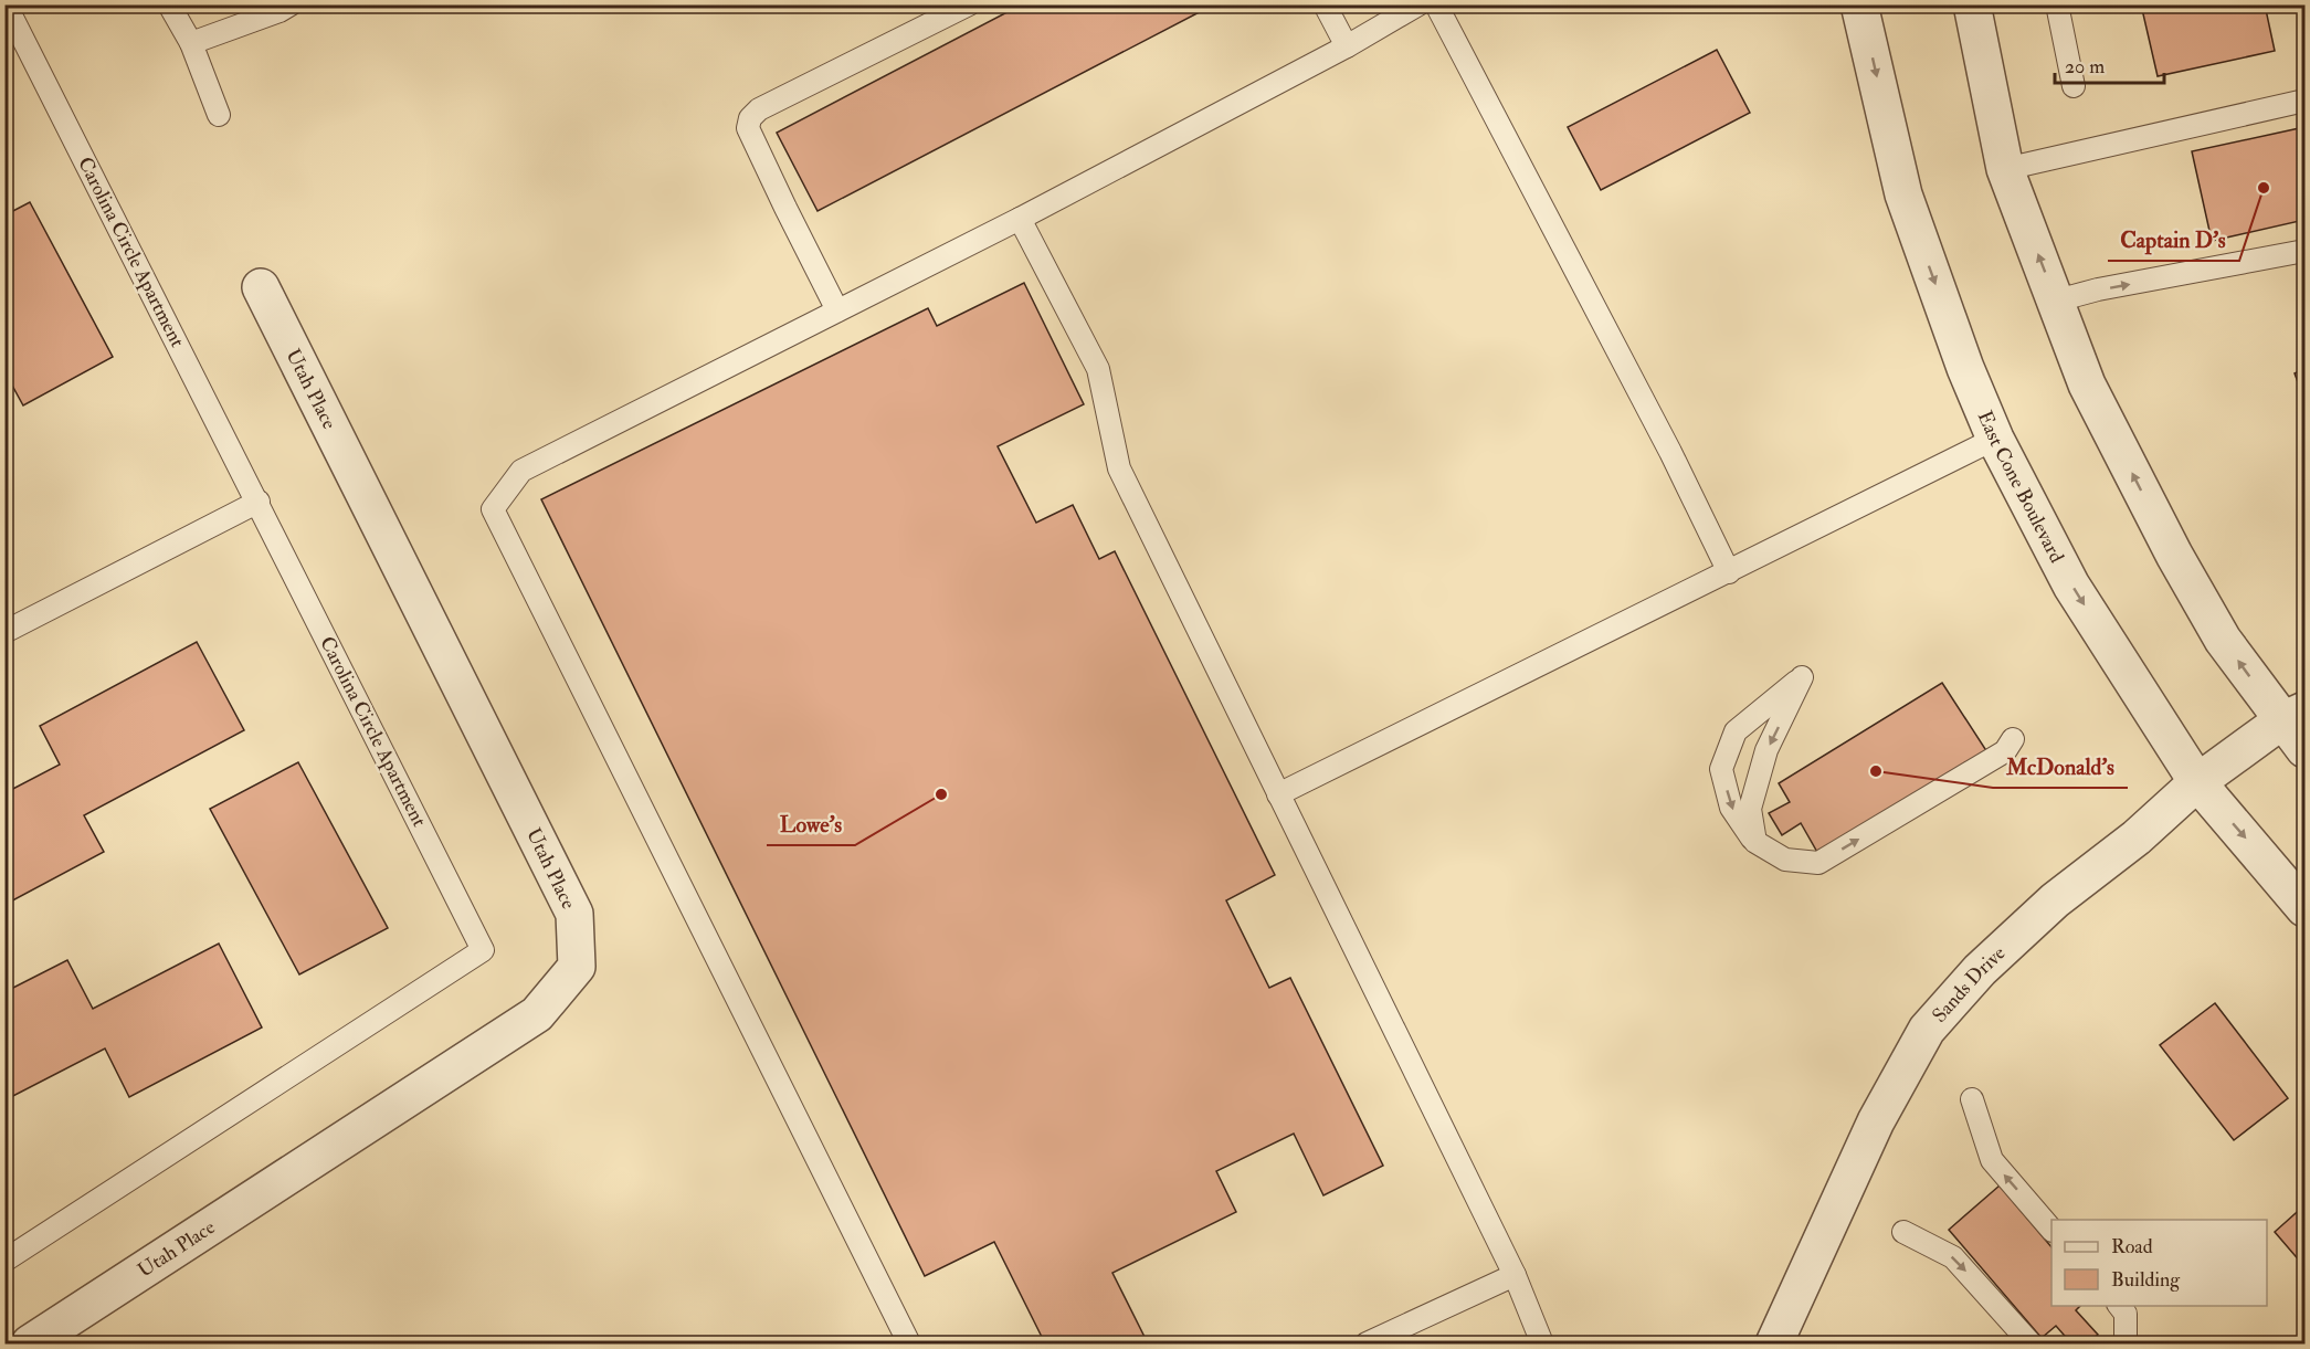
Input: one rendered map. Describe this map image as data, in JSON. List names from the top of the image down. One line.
{"streets":{"street":["Utah Place","East Cone Boulevard","Sands Drive"],"lane":["Carolina Circle Apartment"]},"crossings":[["East Cone Boulevard","Sands Drive"]],"places":["Captain D's","McDonald's","Lowe's"],"legend":["Road","Building"],"scale_bar":"20 m"}
